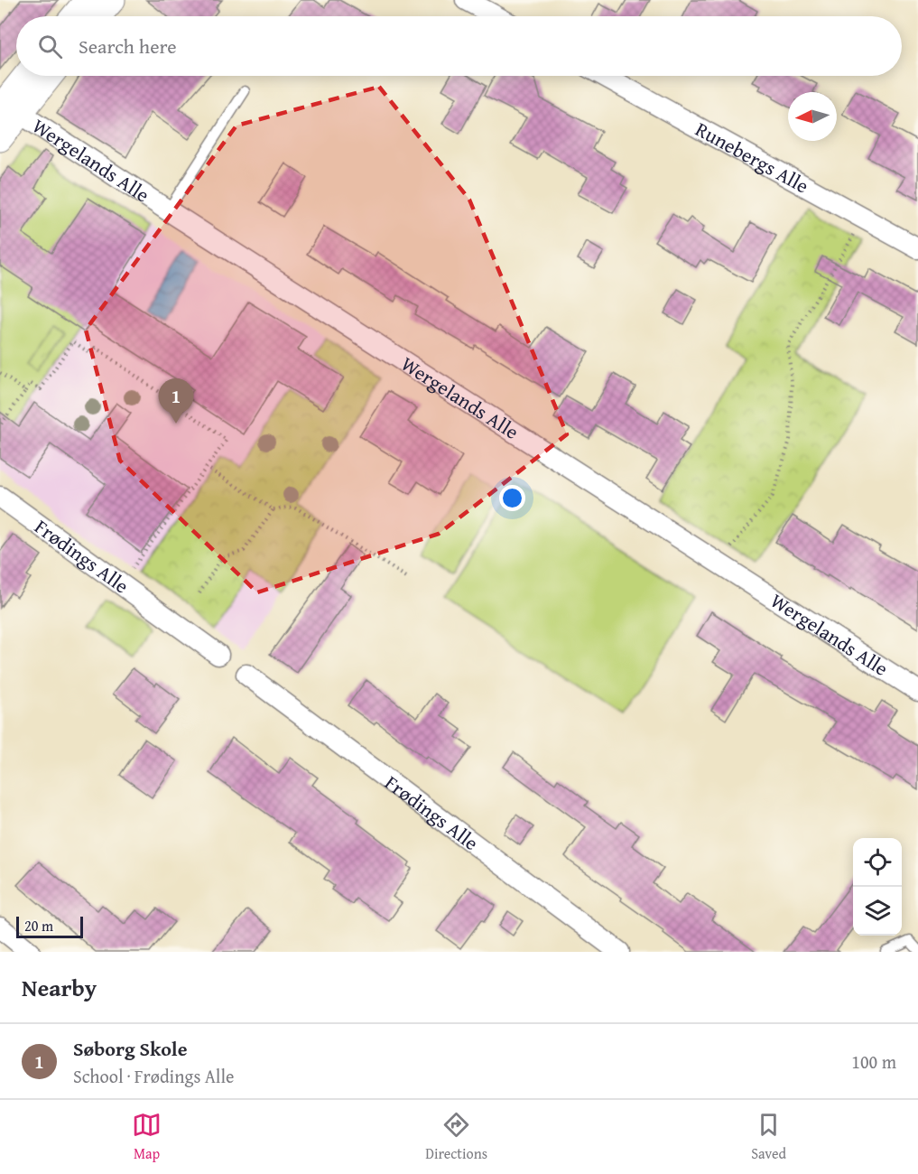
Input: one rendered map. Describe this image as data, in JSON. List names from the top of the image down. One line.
{"streets":{"street":["Runebergs Alle","Wergelands Alle","Frødings Alle"]},"scale_bar":"20 m","north":"left","page":{"search":"Search here","pins":"1","scale":"20 m","heading":"Nearby","list":[{"mark":"1","name":"Søborg Skole","note":"School · Frødings Alle","value":"100 m"}],"nav":["Map","Directions","Saved"]}}
